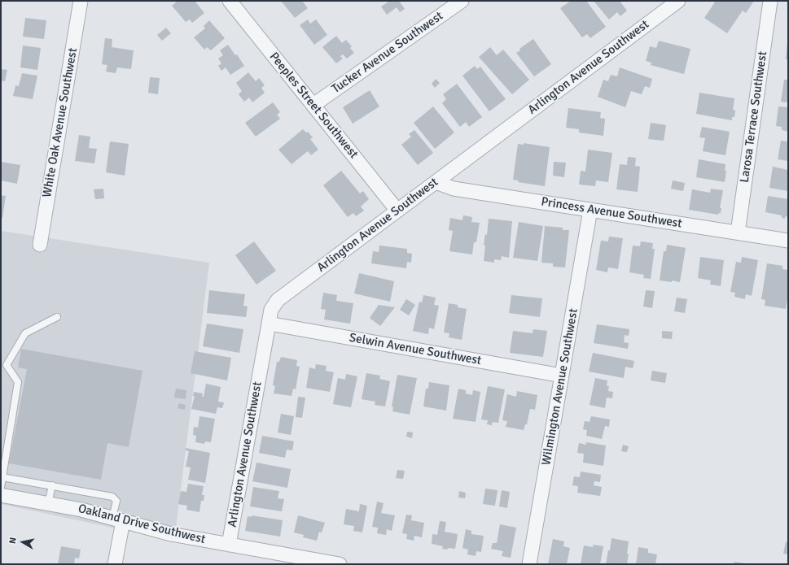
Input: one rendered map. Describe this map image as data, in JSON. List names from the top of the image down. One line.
{"streets":{"street":["Tucker Avenue Southwest","Arlington Avenue Southwest","Peeples Street Southwest","Larosa Terrace Southwest","White Oak Avenue Southwest","Princess Avenue Southwest","Selwin Avenue Southwest","Wilmington Avenue Southwest","Oakland Drive Southwest"]},"crossings":[["Tucker Avenue Southwest","Peeples Street Southwest"],["Arlington Avenue Southwest","Peeples Street Southwest"],["Arlington Avenue Southwest","Princess Avenue Southwest"],["Arlington Avenue Southwest","Selwin Avenue Southwest"],["Arlington Avenue Southwest","Oakland Drive Southwest"],["Larosa Terrace Southwest","Princess Avenue Southwest"],["Princess Avenue Southwest","Wilmington Avenue Southwest"],["Selwin Avenue Southwest","Wilmington Avenue Southwest"]],"north":"left"}
